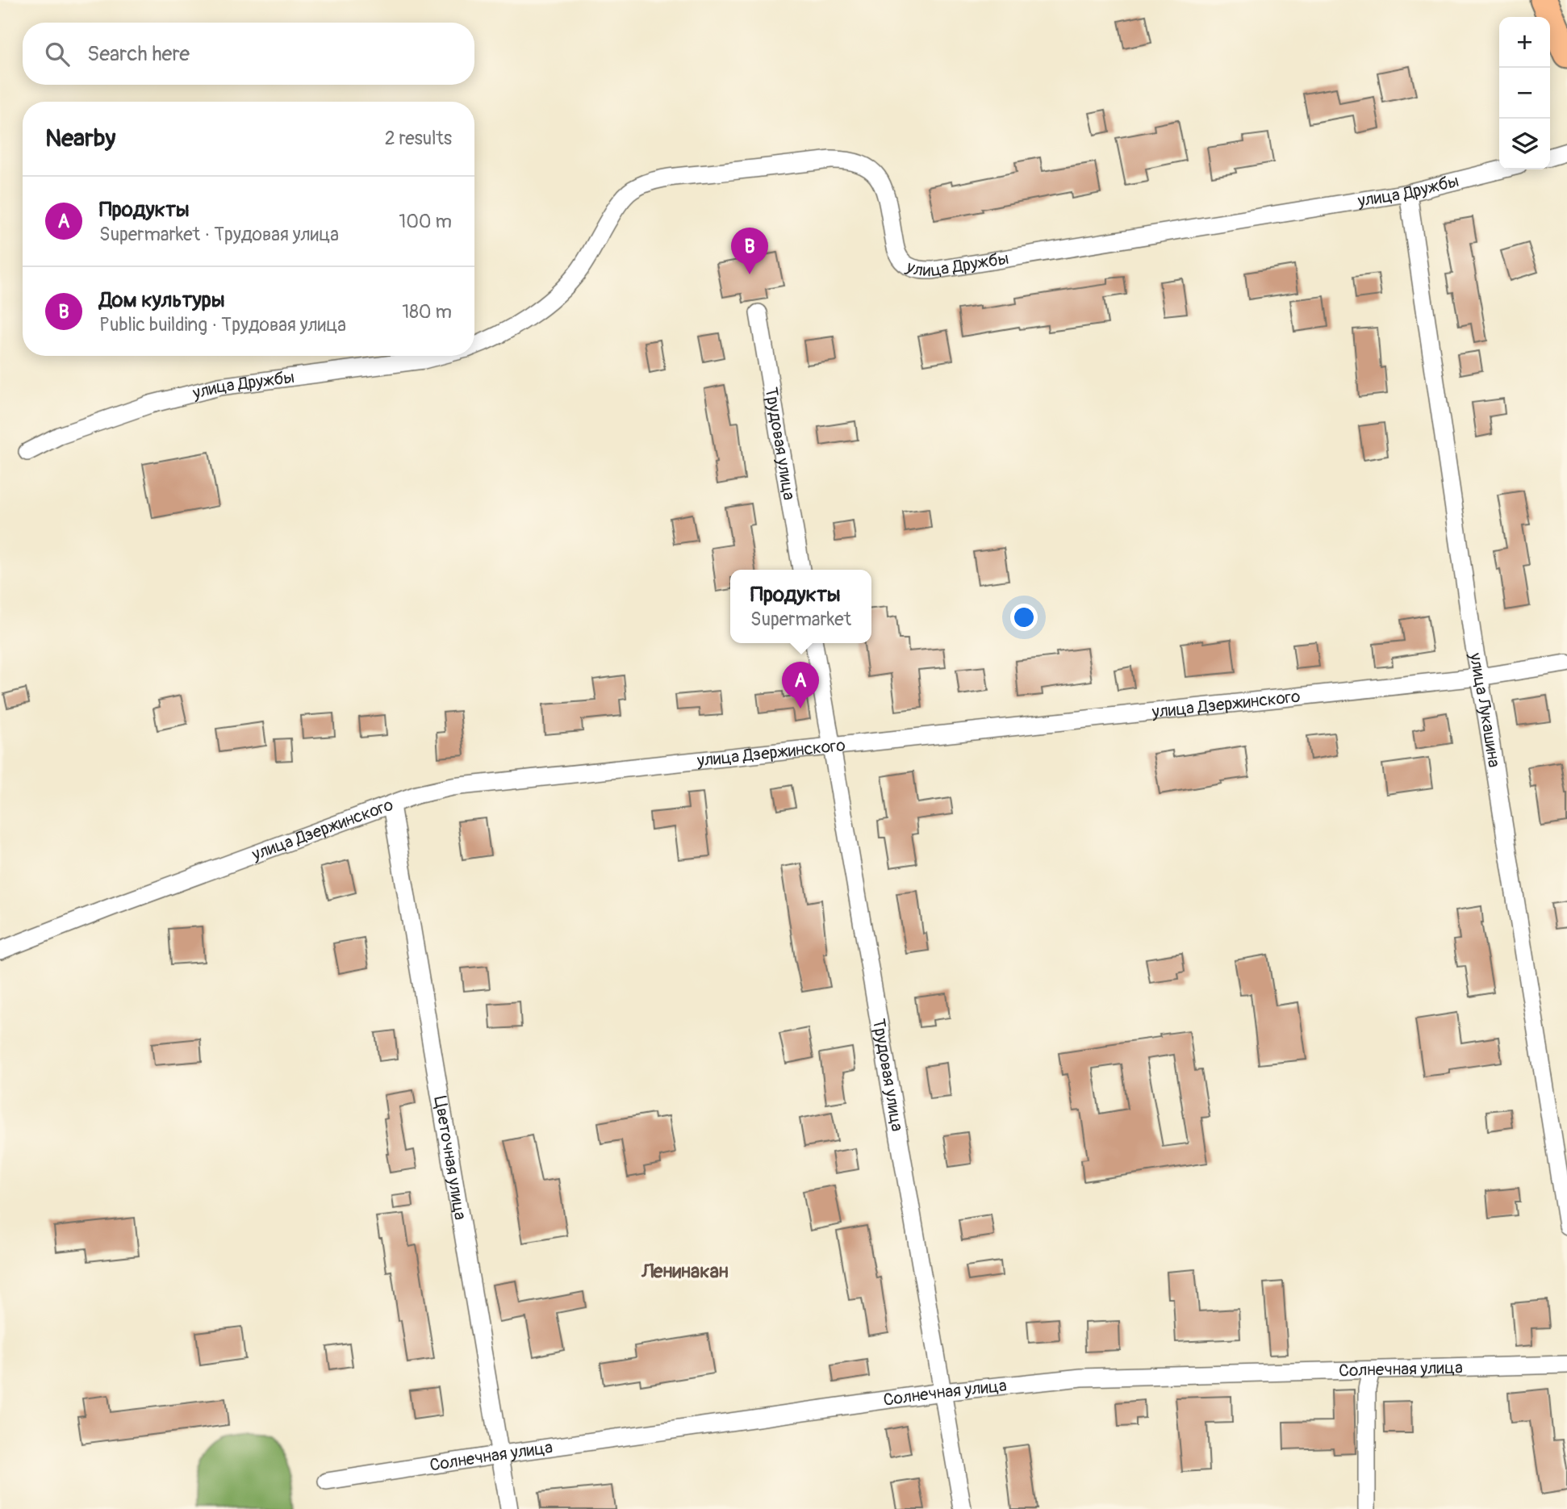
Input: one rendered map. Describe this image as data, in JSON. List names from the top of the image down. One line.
{"streets":{"street":["улица Дружбы","Трудовая улица","улица Дзержинского","улица Лукашина","Цветочная улица","Солнечная улица"]},"crossings":[["улица Дружбы","улица Лукашина"],["Трудовая улица","улица Дзержинского"],["Трудовая улица","Солнечная улица"],["улица Дзержинского","улица Лукашина"],["улица Дзержинского","Цветочная улица"],["Цветочная улица","Солнечная улица"]],"districts":["Ленинакан"],"page":{"map_buttons":["+","−"],"search":"Search here","heading":["Nearby","2 results"],"list":[{"mark":"A","name":"Продукты","note":"Supermarket · Трудовая улица","value":"100 m"},{"mark":"B","name":"Дом культуры","note":"Public building · Трудовая улица","value":"180 m"}],"pins":["B","A"],"popup":["Продукты","Supermarket"]}}
